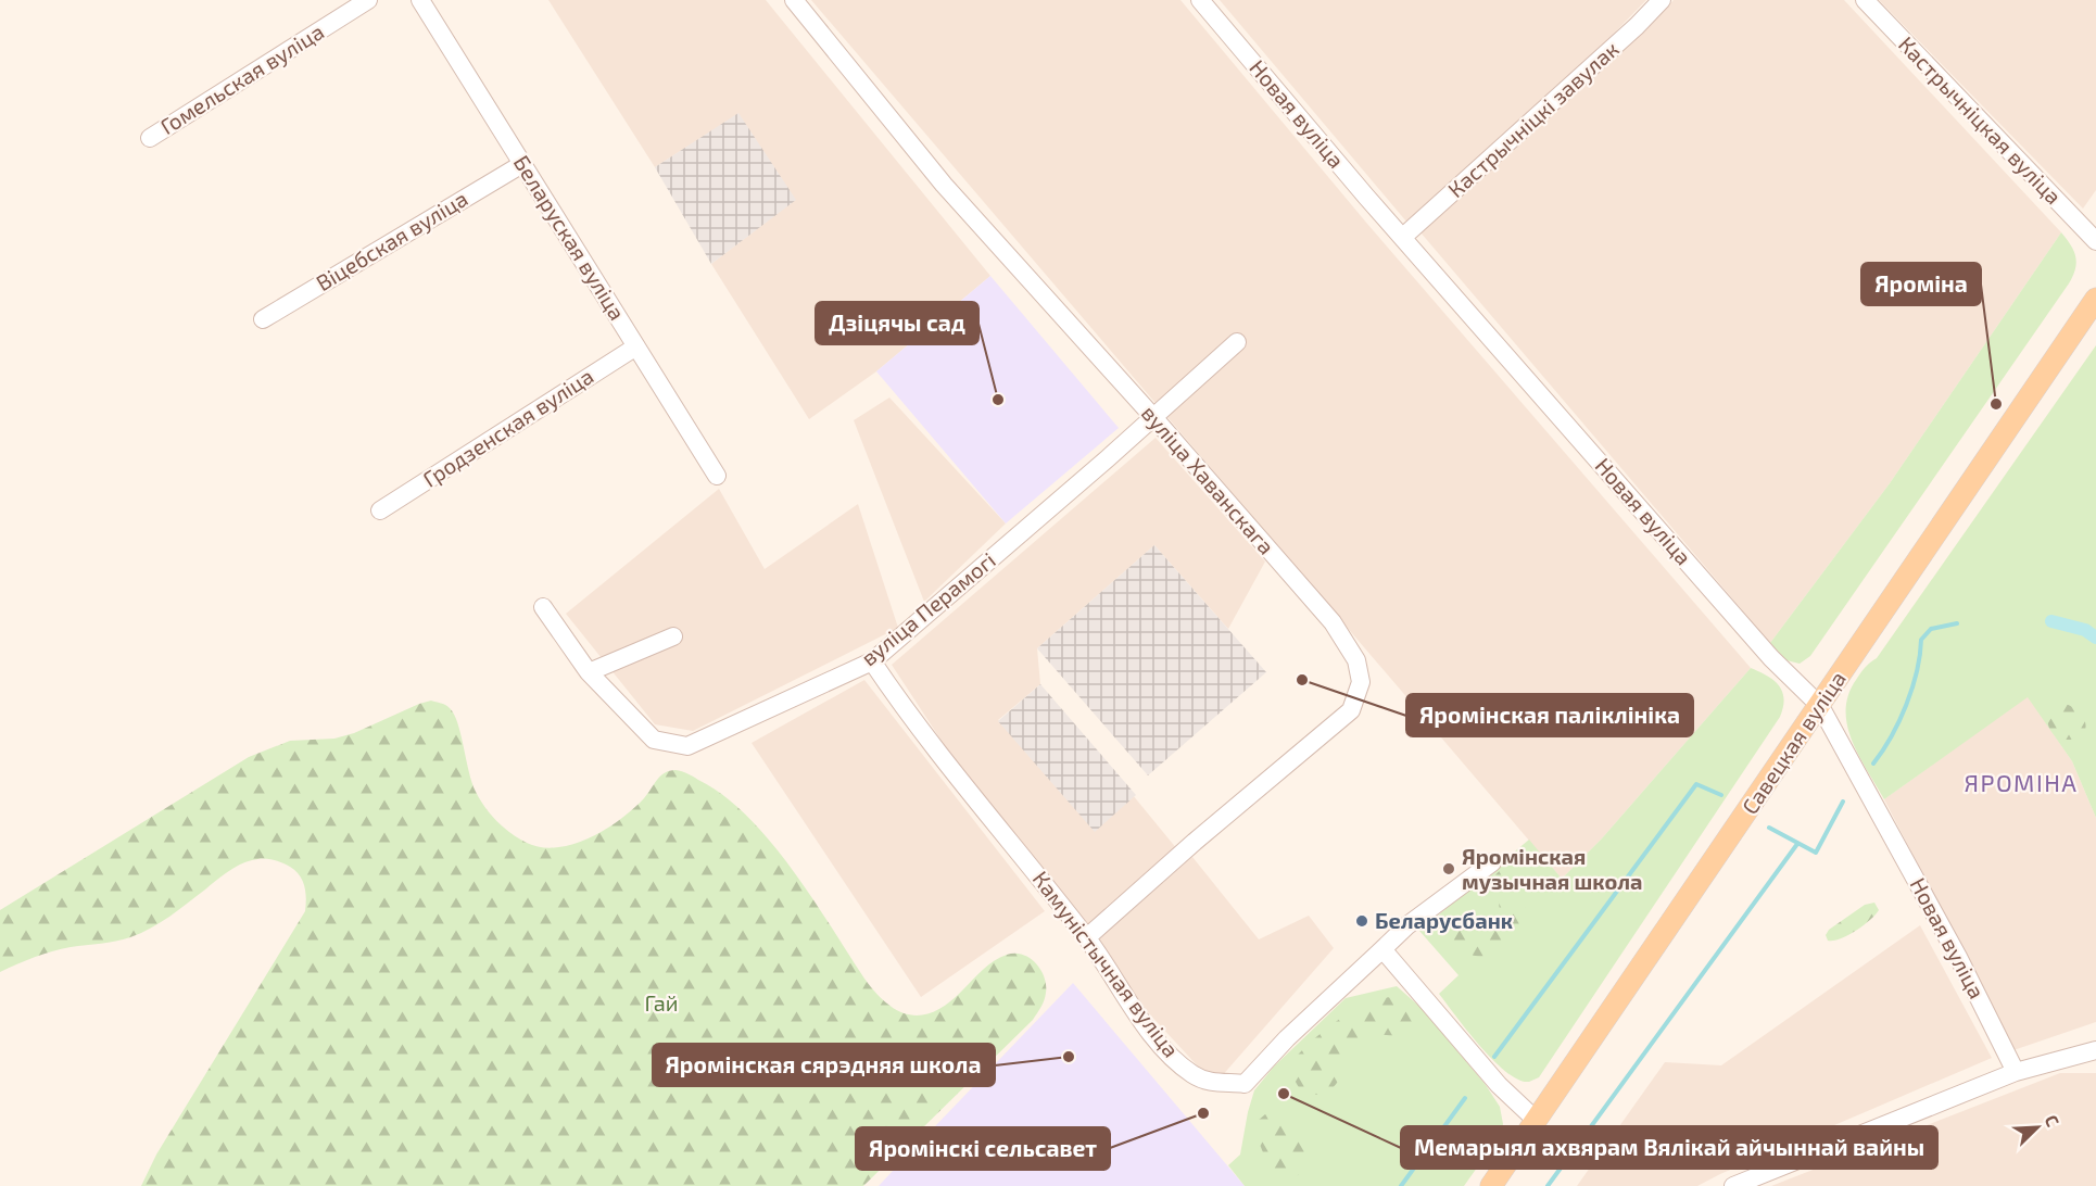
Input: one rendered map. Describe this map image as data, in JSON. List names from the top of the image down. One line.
{"streets":{"main road":["Савецкая вуліца"],"street":["Гомельская вуліца","Новая вуліца","Кастрычніцкі завулак","Кастрычніцкая вуліца","Беларуская вуліца","Віцебская вуліца","Гродзенская вуліца","вуліца Хаванскага","вуліца Перамогі","Камуністычная вуліца"]},"crossings":[["Новая вуліца","Кастрычніцкі завулак"],["Новая вуліца","Савецкая вуліца"],["Беларуская вуліца","Віцебская вуліца"],["Беларуская вуліца","Гродзенская вуліца"],["вуліца Хаванскага","вуліца Перамогі"],["вуліца Хаванскага","Камуністычная вуліца"],["вуліца Перамогі","Камуністычная вуліца"]],"districts":["ЯРОМІНА"],"parks":["Гай"],"places":["Дзіцячы сад","Яроміна","Яромінская паліклініка","Яромінская музычная школа","Беларусбанк","Яромінская сярэдняя школа","Мемарыял ахвярам Вялікай айчыннай вайны","Яромінскі сельсавет"],"north":"top right"}
